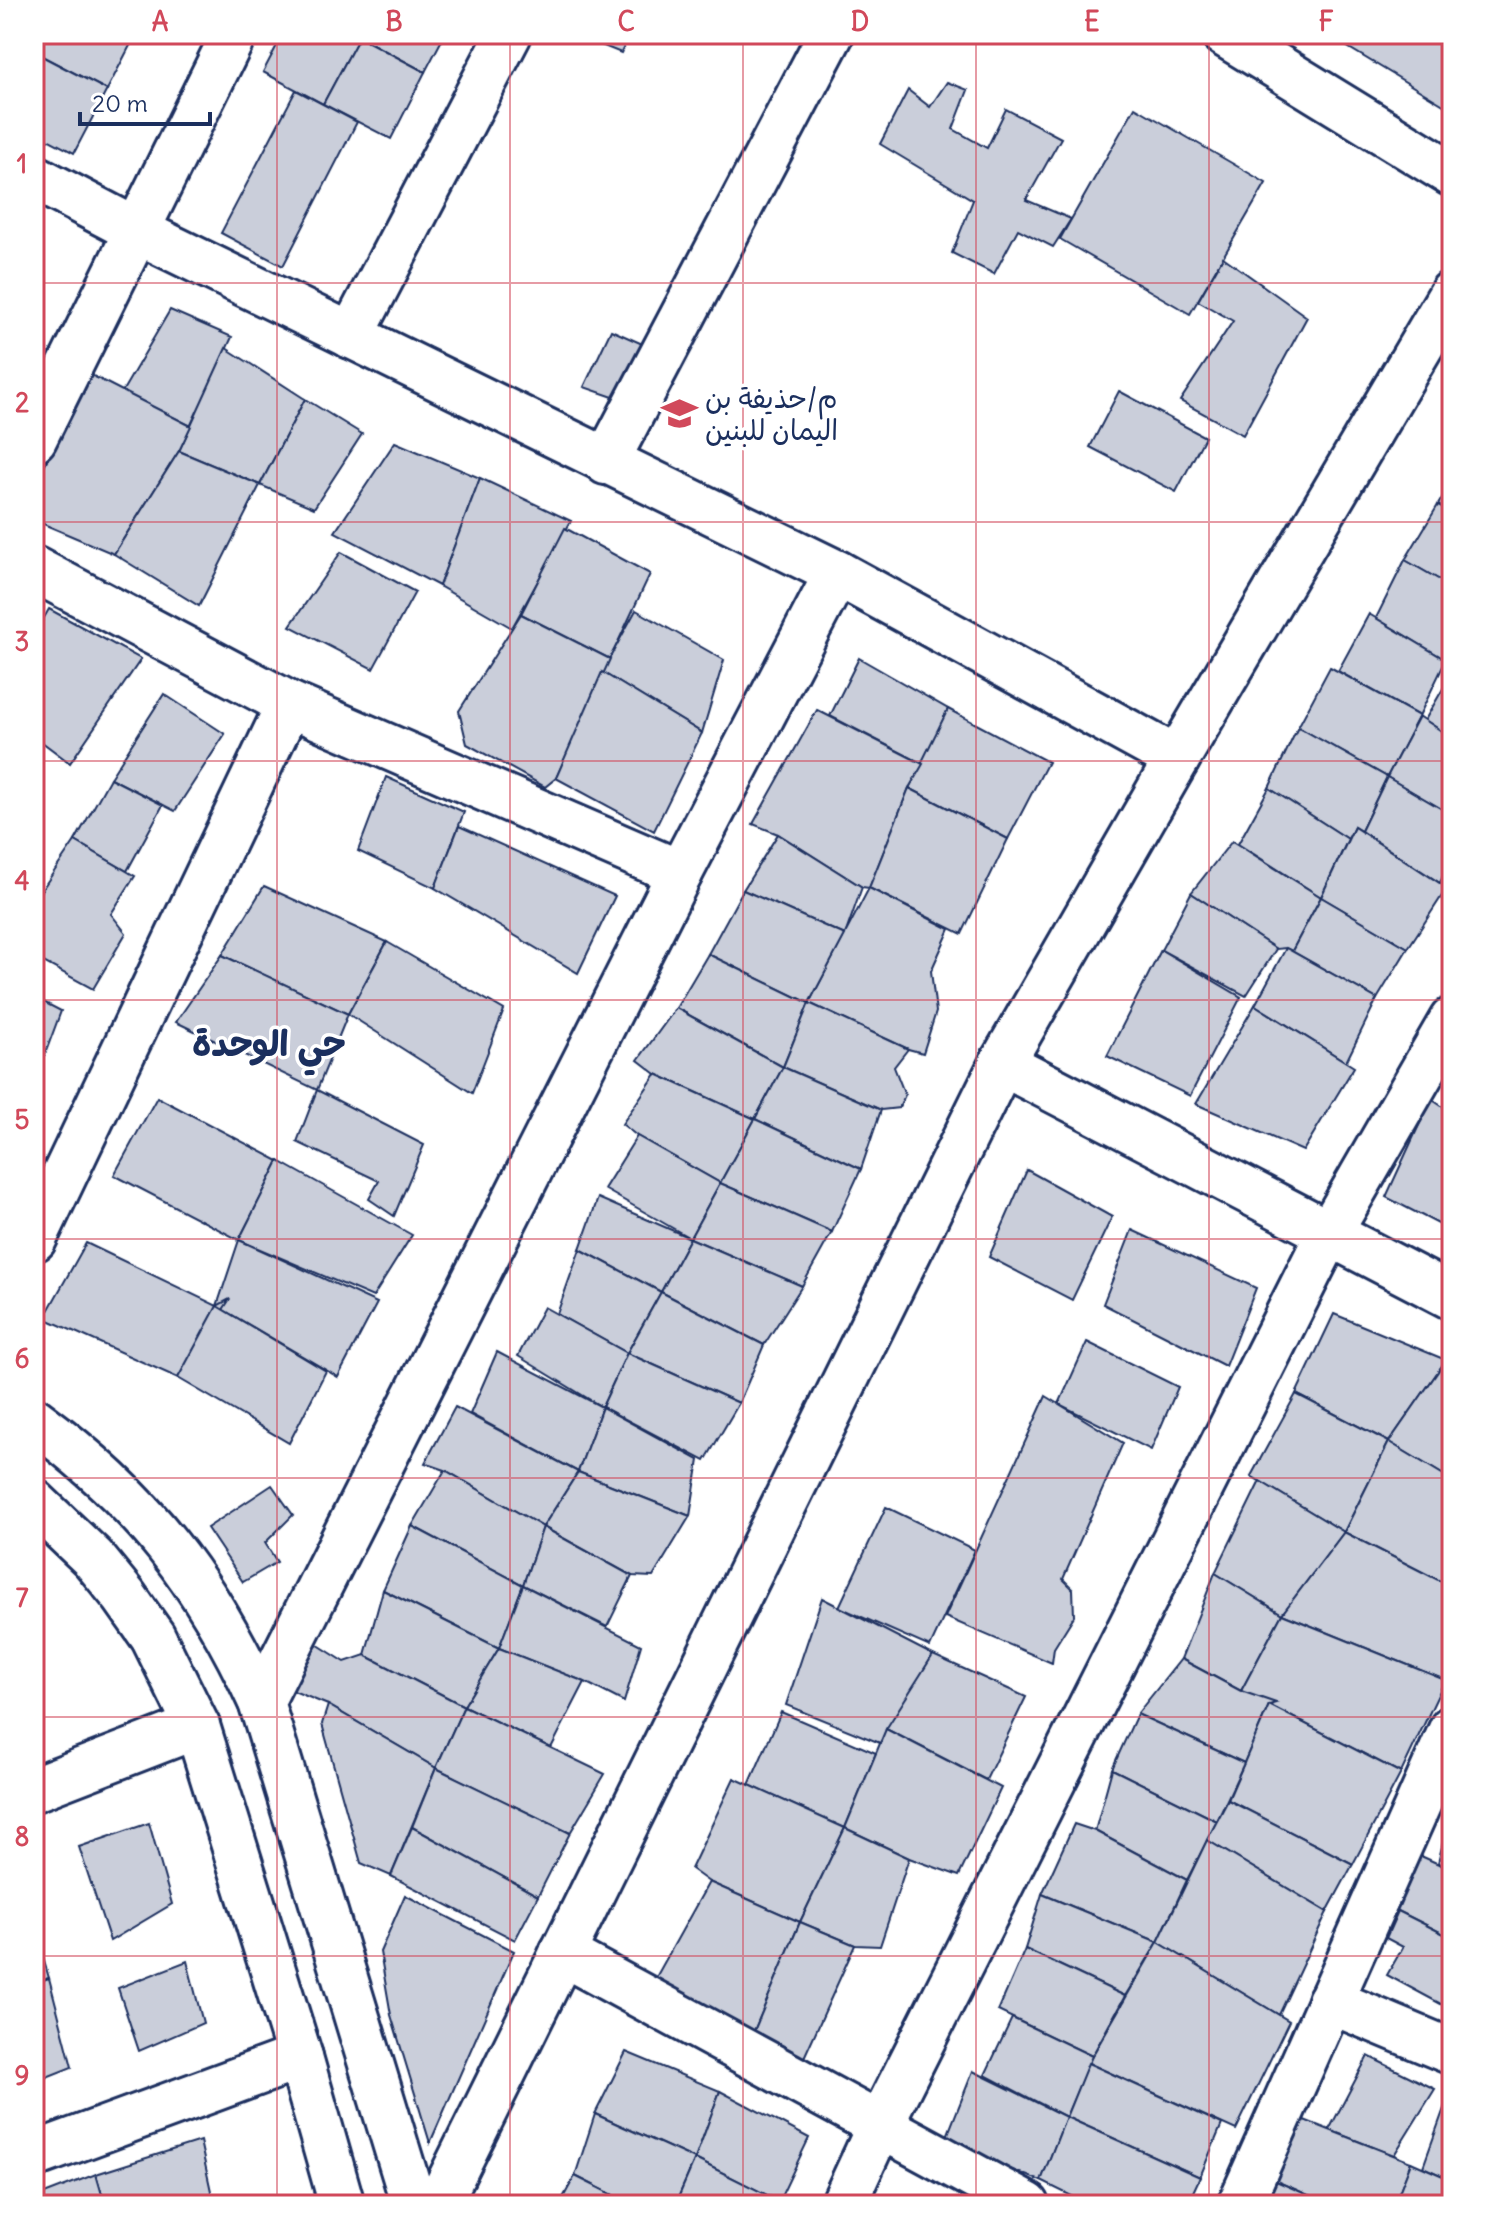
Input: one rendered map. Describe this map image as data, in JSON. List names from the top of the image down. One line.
{"districts":["حي الوحدة"],"places":{"school or university":["م/حذيفة بن اليمان للبنين"]},"scale_bar":"20 m","grid":{"columns":["A","B","C","D","E","F"],"rows":["1","2","3","4","5","6","7","8","9"]}}
